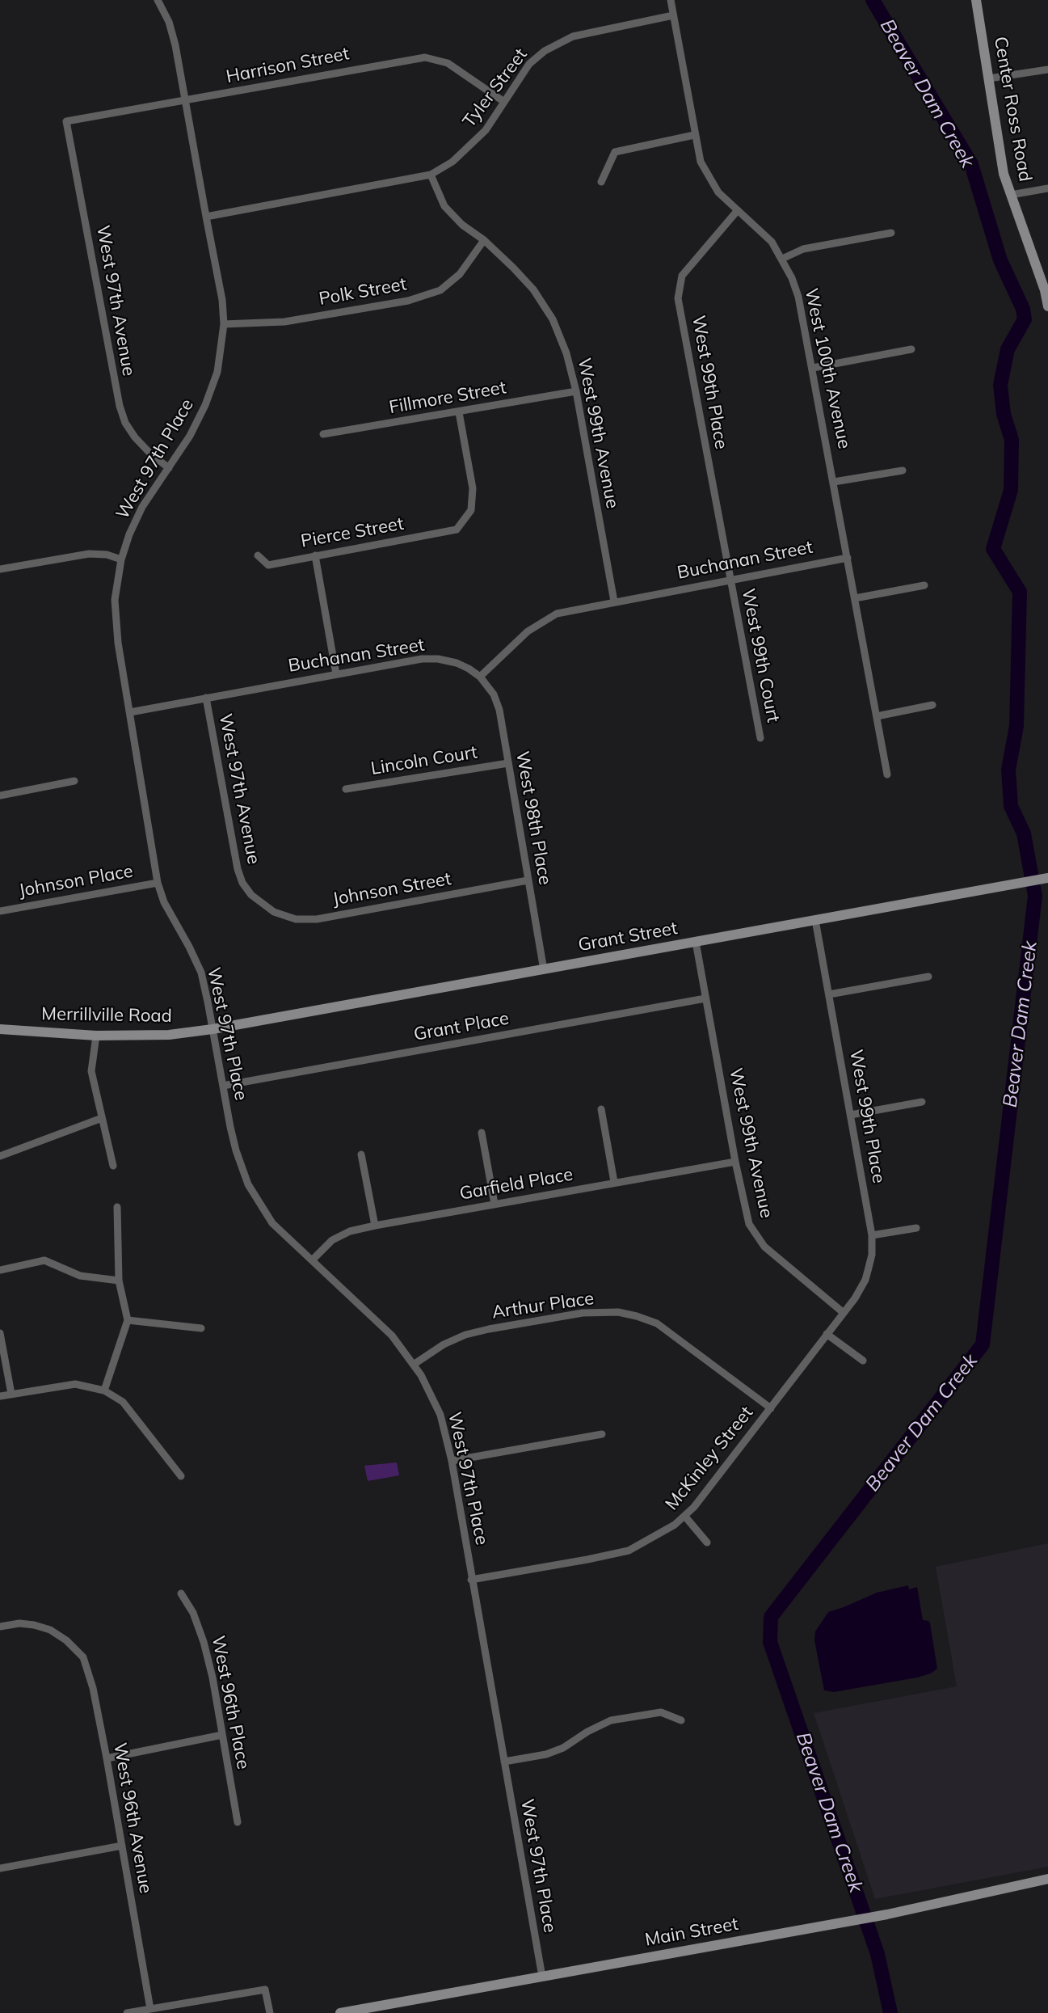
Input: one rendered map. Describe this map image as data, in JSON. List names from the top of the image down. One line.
{"streets":{"street":["Harrison Street","Tyler Street","Center Ross Road","Polk Street","West 97th Avenue","West 100th Avenue","West 99th Place","Fillmore Street","West 99th Avenue","West 97th Place","Pierce Street","Buchanan Street","West 99th Court","Lincoln Court","West 98th Place","Johnson Place","Johnson Street","Grant Street","Merrillville Road","Grant Place","Garfield Place","Arthur Place","McKinley Street","West 96th Place","West 96th Avenue","Main Street"]},"crossings":[["Harrison Street","Tyler Street"],["Harrison Street","West 97th Avenue"],["Harrison Street","West 97th Place"],["Tyler Street","West 100th Avenue"],["Tyler Street","West 99th Avenue"],["Tyler Street","West 97th Place"],["Polk Street","West 99th Avenue"],["Polk Street","West 97th Place"],["West 97th Avenue","West 97th Place"],["West 97th Avenue","Buchanan Street"],["West 97th Avenue","Johnson Street"],["West 100th Avenue","West 99th Place"],["West 100th Avenue","Buchanan Street"],["West 99th Place","West 99th Avenue"],["West 99th Place","Buchanan Street"],["West 99th Place","West 99th Court"],["West 99th Place","Grant Street"],["West 99th Place","McKinley Street"],["Fillmore Street","West 99th Avenue"],["Fillmore Street","Pierce Street"],["West 99th Avenue","Buchanan Street"],["West 99th Avenue","Grant Street"],["West 99th Avenue","Grant Place"],["West 99th Avenue","Garfield Place"],["West 99th Avenue","McKinley Street"],["West 97th Place","Buchanan Street"],["West 97th Place","Johnson Place"],["West 97th Place","Grant Street"],["West 97th Place","Merrillville Road"],["West 97th Place","Grant Place"],["West 97th Place","Garfield Place"],["West 97th Place","Arthur Place"],["West 97th Place","McKinley Street"],["West 97th Place","Main Street"],["Buchanan Street","West 99th Court"],["Buchanan Street","West 98th Place"],["Lincoln Court","West 98th Place"],["West 98th Place","Johnson Street"],["West 98th Place","Grant Street"],["Grant Street","Merrillville Road"],["Arthur Place","McKinley Street"]],"water":["Beaver Dam Creek"]}
